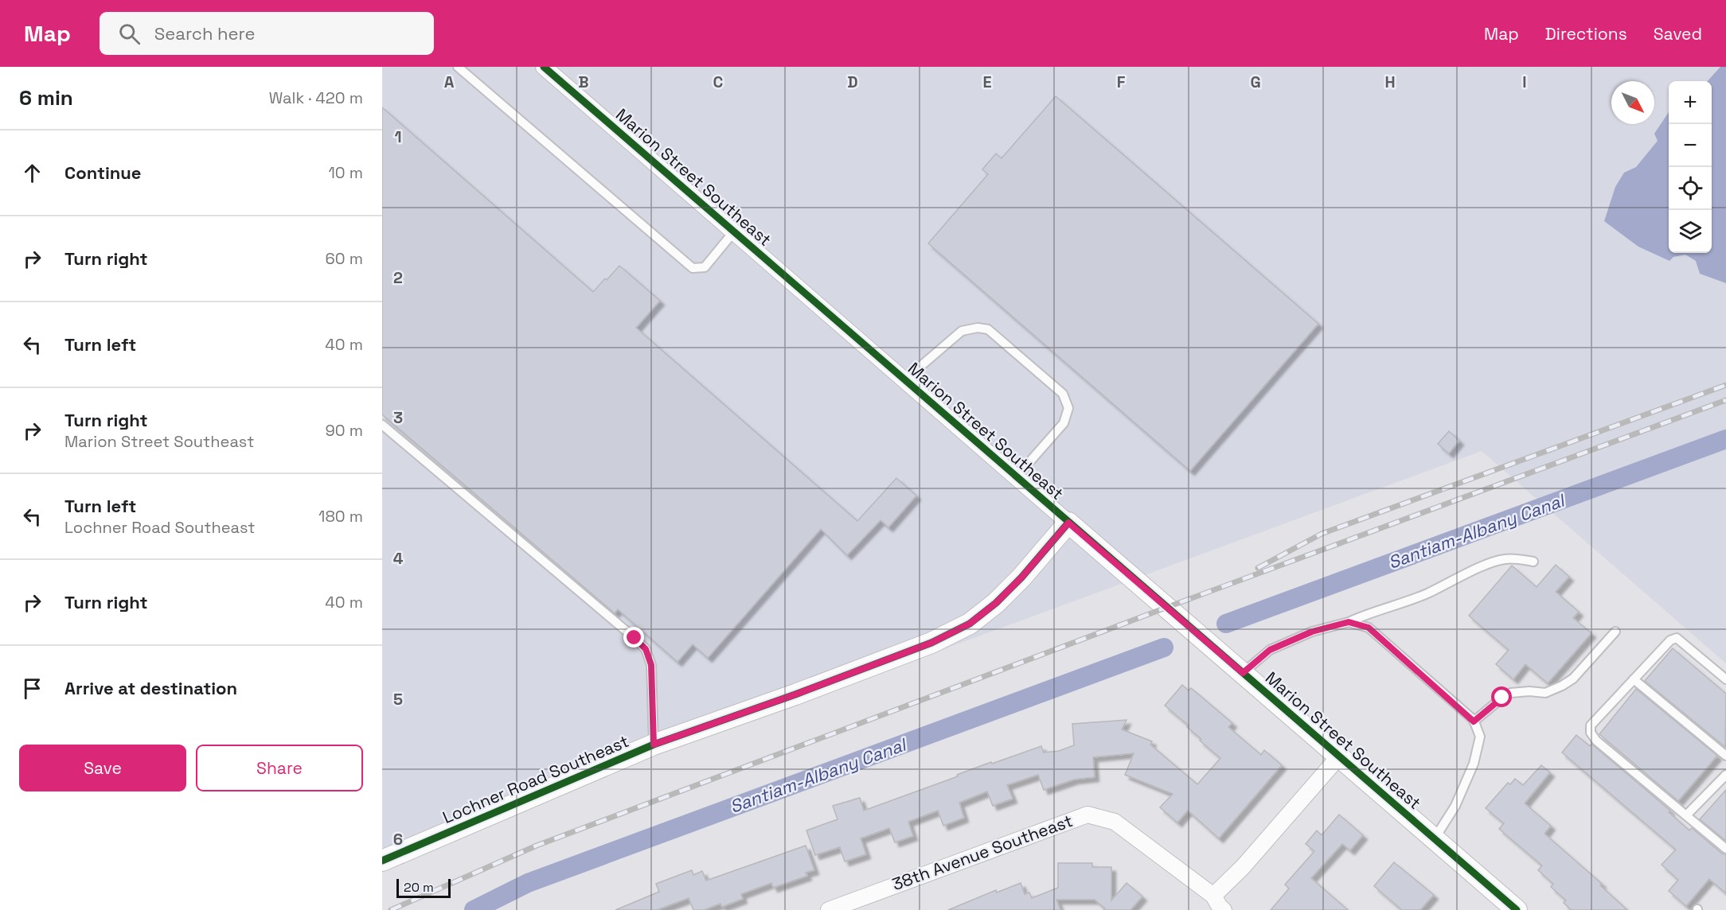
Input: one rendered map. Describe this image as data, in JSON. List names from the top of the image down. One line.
{"streets":{"street":["Marion Street Southeast","Lochner Road Southeast","38th Avenue Southeast"]},"crossings":[["Marion Street Southeast","Lochner Road Southeast"]],"water":["Santiam-Albany Canal"],"scale_bar":"20 m","north":"bottom right","page":{"header":"Map","search":"Search here","nav":["Map","Directions","Saved"],"heading":["6 min","Walk · 420 m"],"map_buttons":["+","−"],"list":[["Continue","10 m"],["Turn right","60 m"],["Turn left","40 m"],["Turn right","Marion Street Southeast","90 m"],["Turn left","Lochner Road Southeast","180 m"],["Turn right","40 m"],"Arrive at destination"],"buttons":["Save","Share"],"scale":"20 m"},"grid":{"columns":["A","B","C","D","E","F","G","H","I"],"rows":["1","2","3","4","5","6"]}}
